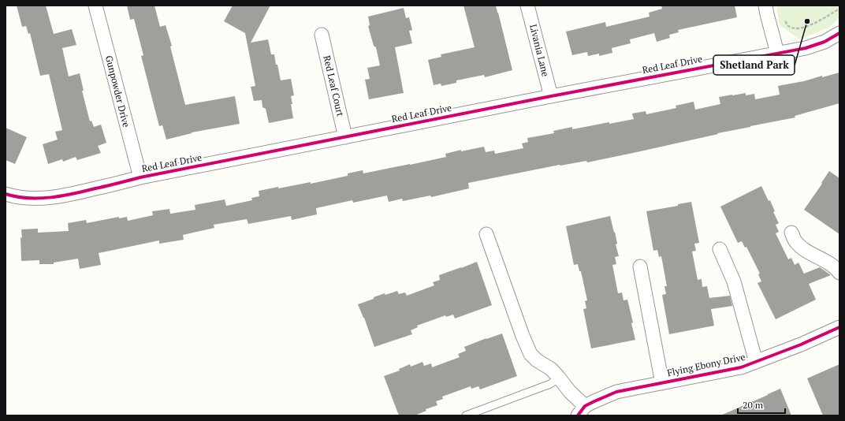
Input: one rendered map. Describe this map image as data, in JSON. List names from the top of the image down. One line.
{"streets":{"street":["Livania Lane","Red Leaf Drive","Red Leaf Court","Gunpowder Drive","Flying Ebony Drive"]},"crossings":[["Livania Lane","Red Leaf Drive"],["Red Leaf Drive","Red Leaf Court"],["Red Leaf Drive","Gunpowder Drive"]],"places":["Shetland Park"],"scale_bar":"20 m"}
